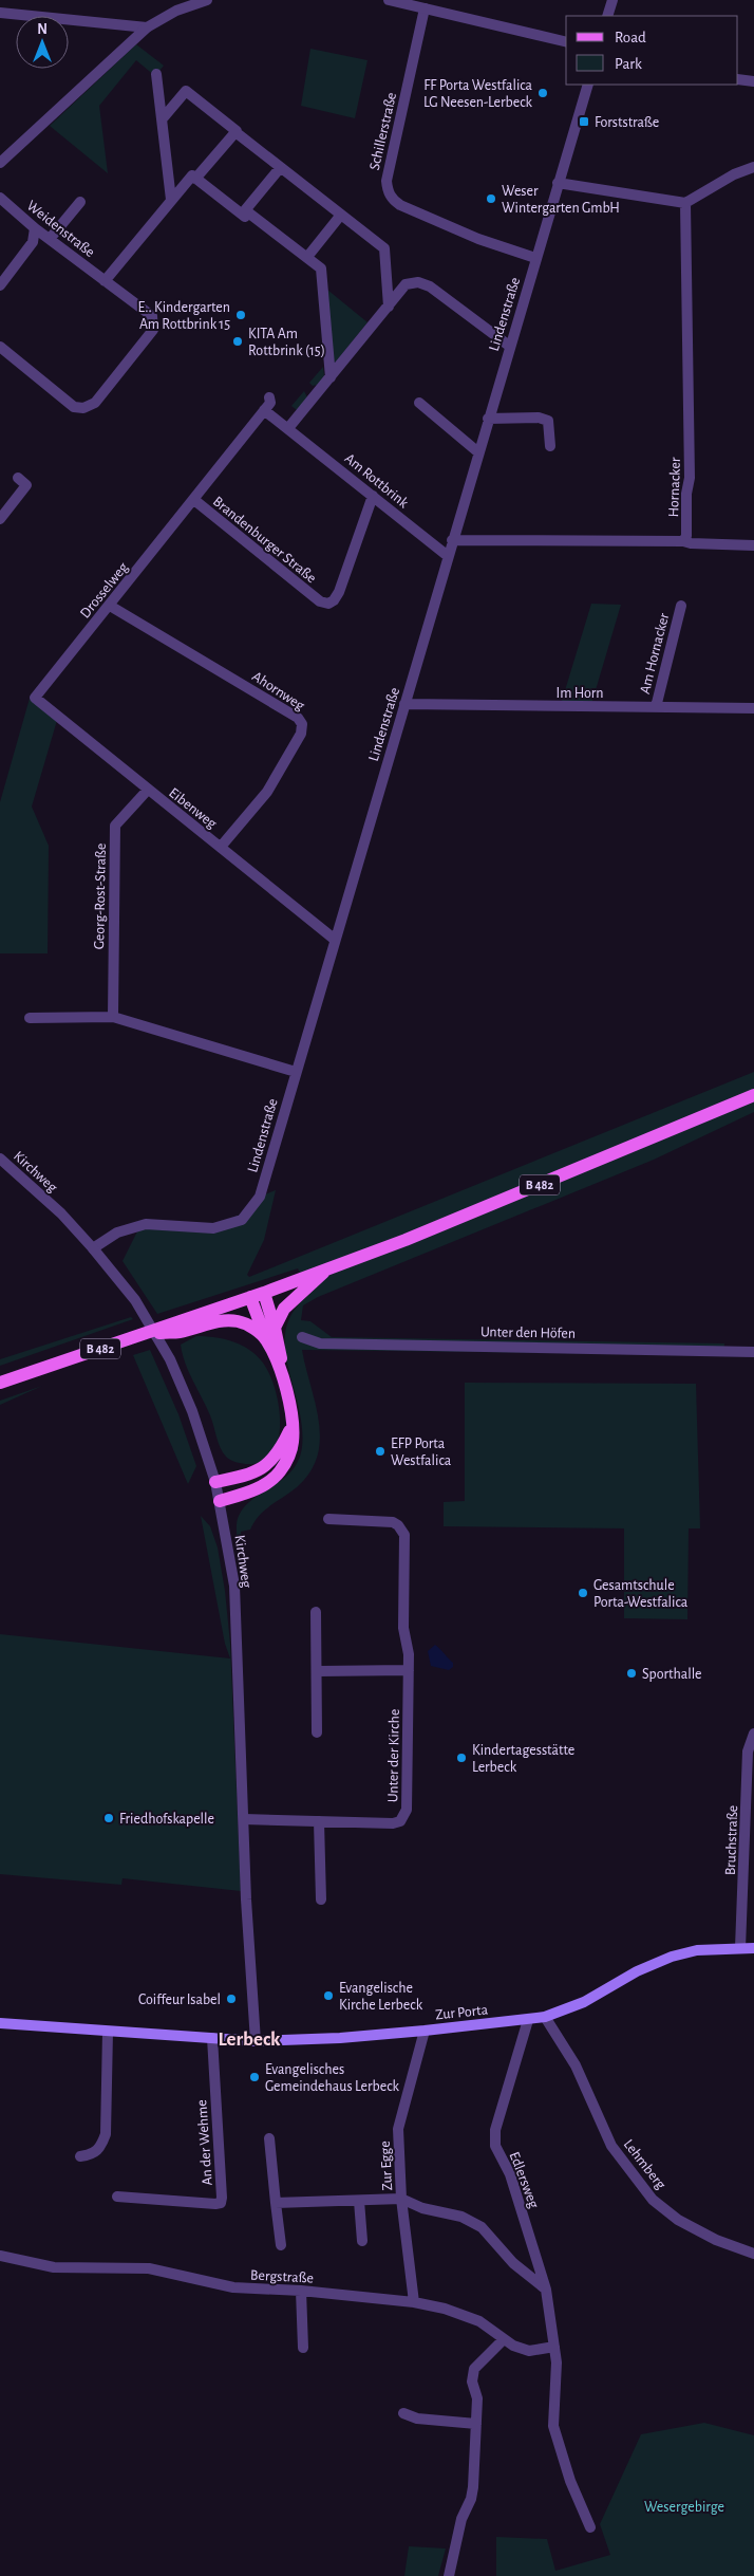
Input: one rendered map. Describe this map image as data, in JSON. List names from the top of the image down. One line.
{"streets":{"main road":["B 482","Zur Porta"],"street":["Schillerstraße","Weidenstraße","Lindenstraße","Am Rottbrink","Hornacker","Brandenburger Straße","Drosselweg","Am Hornacker","Ahornweg","Im Horn","Eibenweg","Georg-Rost-Straße","Kirchweg","Unter den Höfen","Unter der Kirche","Bruchstraße","An der Wehme","Lehmberg","Zur Egge","Edlersweg","Bergstraße"]},"crossings":[["Schillerstraße","Lindenstraße"],["Lindenstraße","Am Rottbrink"],["Lindenstraße","Im Horn"],["Lindenstraße","Eibenweg"],["Lindenstraße","Kirchweg"],["Am Rottbrink","Brandenburger Straße"],["Brandenburger Straße","Drosselweg"],["Drosselweg","Ahornweg"],["Drosselweg","Eibenweg"],["Am Hornacker","Im Horn"],["Ahornweg","Eibenweg"],["Eibenweg","Georg-Rost-Straße"],["Kirchweg","Unter der Kirche"],["Kirchweg","Zur Porta"],["Bruchstraße","Zur Porta"],["Zur Porta","An der Wehme"],["Zur Porta","Lehmberg"],["Zur Porta","Zur Egge"],["Zur Porta","Edlersweg"],["Zur Egge","Bergstraße"],["Edlersweg","Bergstraße"]],"districts":["Lerbeck"],"parks":["Wesergebirge"],"places":{"other":["FF Porta Westfalica LG Neesen-Lerbeck","Weser Wintergarten GmbH","E.. Kindergarten Am Rottbrink 15","KITA Am Rottbrink (15)","EFP Porta Westfalica","Gesamtschule Porta-Westfalica","Sporthalle","Kindertagesstätte Lerbeck","Friedhofskapelle","Evangelische Kirche Lerbeck","Coiffeur Isabel","Evangelisches Gemeindehaus Lerbeck"],"transit":["Forststraße"]},"legend":["Road","Park"],"north":"top"}
